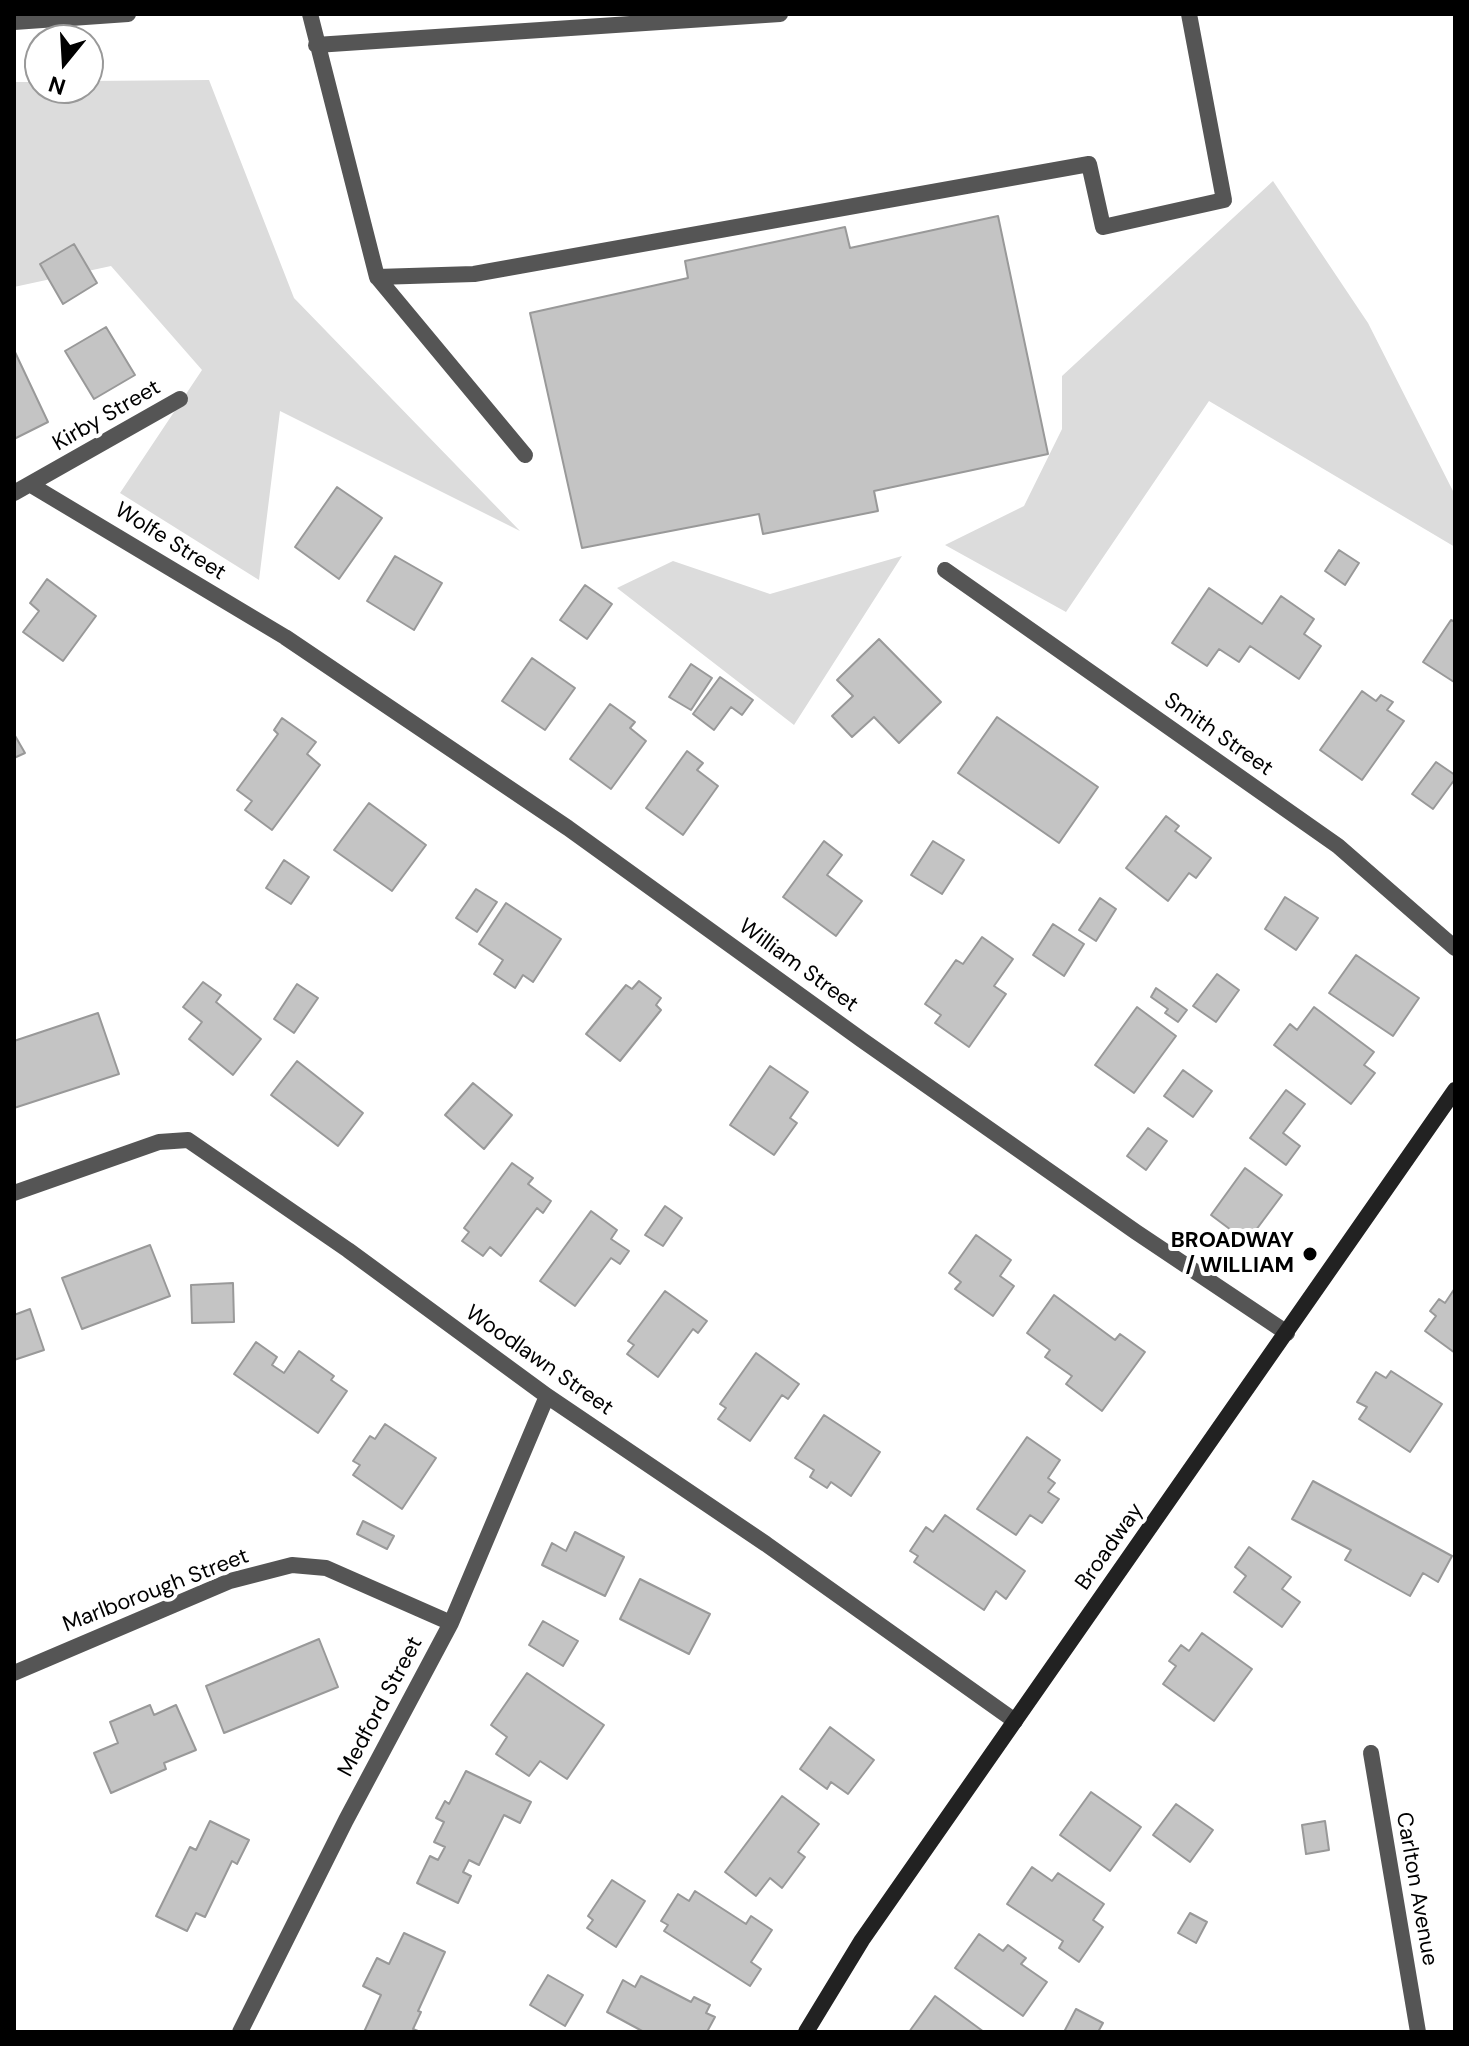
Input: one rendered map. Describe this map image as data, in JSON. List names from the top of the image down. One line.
{"streets":{"main road":["Broadway"],"street":["Kirby Street","Wolfe Street","Smith Street","William Street","Woodlawn Street","Marlborough Street","Medford Street","Carlton Avenue"]},"crossings":[["Kirby Street","Wolfe Street"],["Wolfe Street","William Street"],["William Street","Broadway"],["Woodlawn Street","Broadway"],["Woodlawn Street","Medford Street"],["Marlborough Street","Medford Street"]],"places":["BROADWAY / WILLIAM"],"north":"bottom"}
